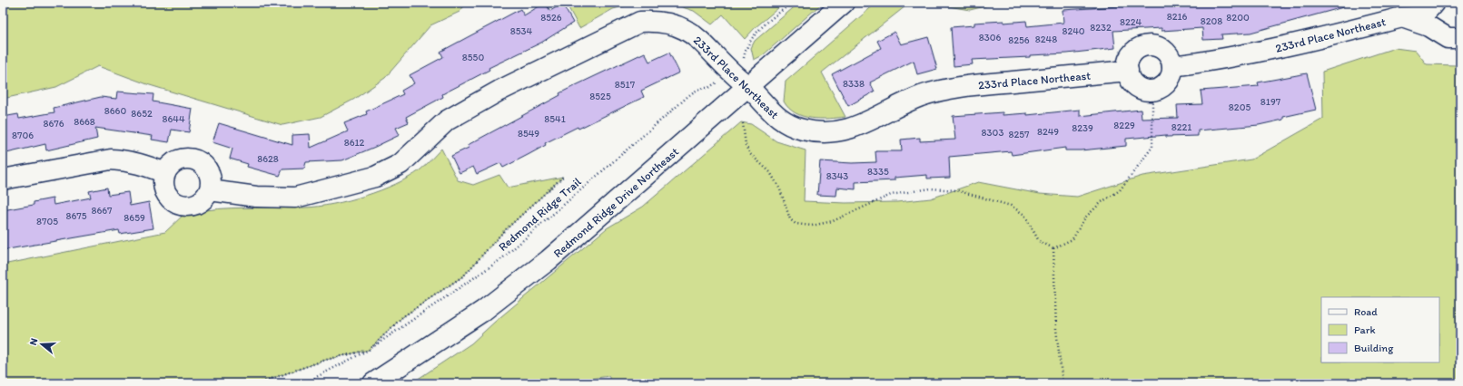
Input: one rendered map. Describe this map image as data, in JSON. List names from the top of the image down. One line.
{"streets":{"street":["233rd Place Northeast","Redmond Ridge Drive Northeast"],"path":["Redmond Ridge Trail"]},"crossings":[["233rd Place Northeast","Redmond Ridge Drive Northeast"]],"house_numbers":["8216","8526","8200","8208","8224","8232","8534","8240","8306","8248","8256","8550","8338","8517","8525","8197","8205","8660","8652","8644","8541","8668","8676","8229","8221","8239","8249","8303","8549","8257","8706","8612","8628","8335","8343","8667","8675","8659","8705"],"legend":["Road","Park","Building"],"north":"left"}
